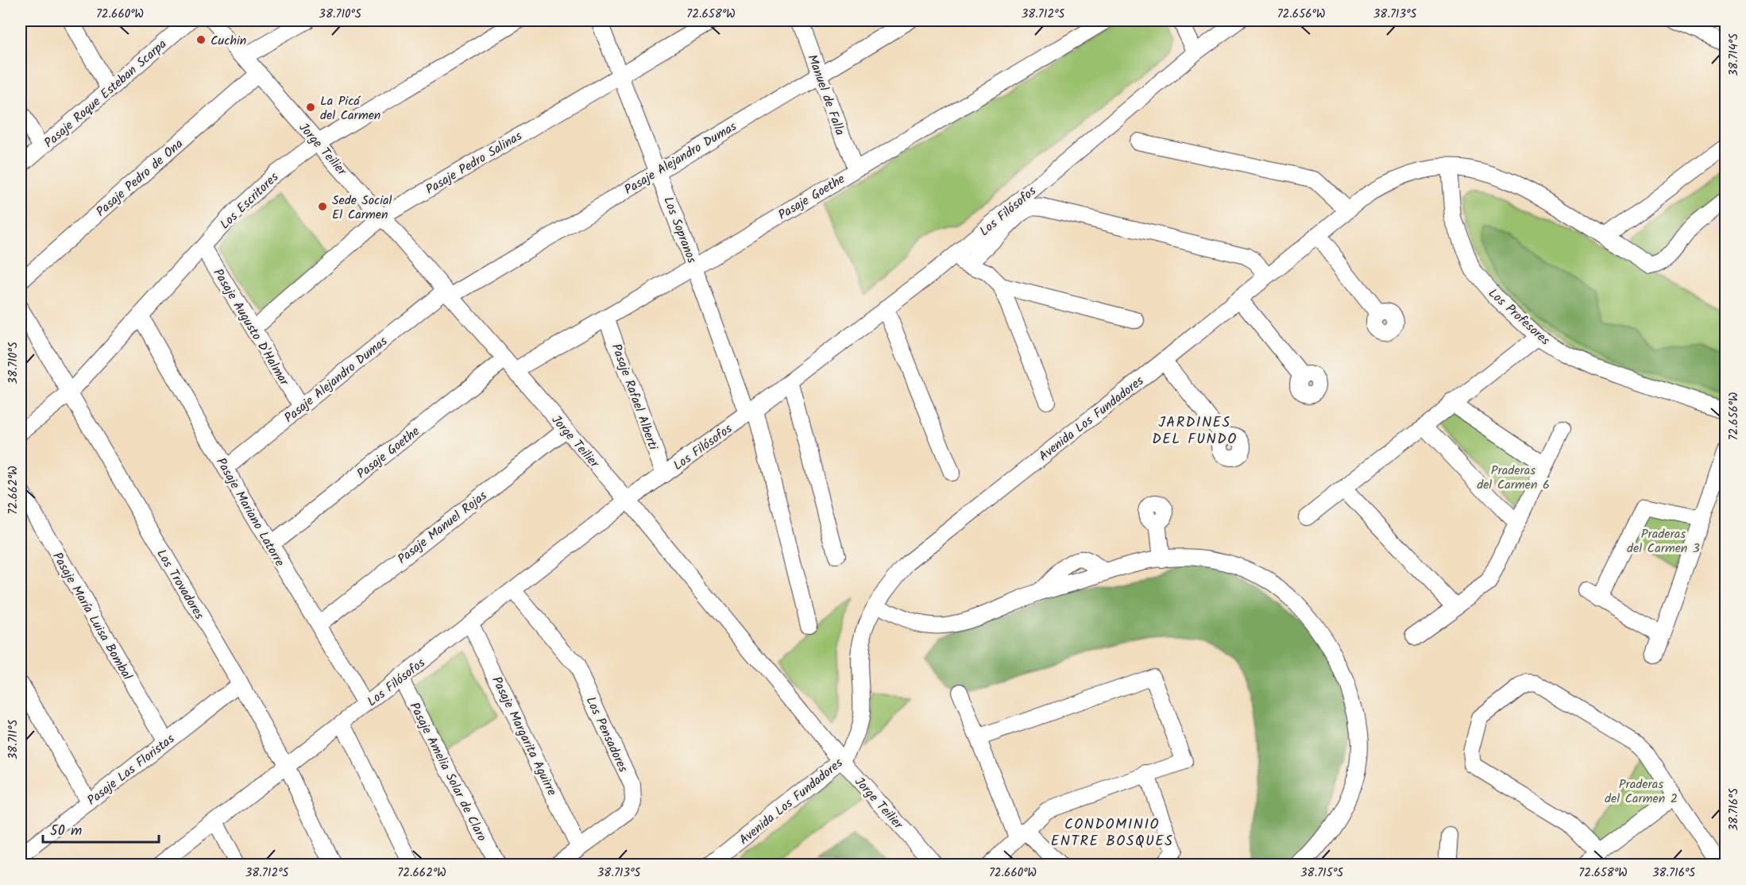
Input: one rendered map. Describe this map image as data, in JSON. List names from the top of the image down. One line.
{"streets":{"street":["Pasaje Roque Esteban Scarpa","Manuel de Falla","Jorge Teilier","Pasaje Alejandro Dumas","Pasaje Pedro Salinas","Pasaje Pedro de Ona","Pasaje Goethe","Los Escritores","Los Filósofos","Los Sopranos","Los Profesores","Pasaje Augusto D'Halmar","Pasaje Rafael Alberti","Avenida Los Fundadores","Pasaje Mariano Latorre","Pasaje Manuel Rojas","Los Trovadores","Pasaje María Luisa Bombal","Los Pensadores","Pasaje Margarita Aguirre","Pasaje Las Floristas","Pasaje Amelia Solar de Claro"]},"crossings":[["Manuel de Falla","Pasaje Alejandro Dumas"],["Manuel de Falla","Pasaje Goethe"],["Jorge Teilier","Pasaje Alejandro Dumas"],["Jorge Teilier","Pasaje Pedro Salinas"],["Jorge Teilier","Pasaje Pedro de Ona"],["Jorge Teilier","Pasaje Goethe"],["Jorge Teilier","Los Escritores"],["Jorge Teilier","Los Filósofos"],["Jorge Teilier","Avenida Los Fundadores"],["Jorge Teilier","Pasaje Manuel Rojas"],["Pasaje Alejandro Dumas","Los Sopranos"],["Pasaje Alejandro Dumas","Pasaje Augusto D'Halmar"],["Pasaje Alejandro Dumas","Pasaje Mariano Latorre"],["Pasaje Pedro Salinas","Los Sopranos"],["Pasaje Pedro Salinas","Pasaje Augusto D'Halmar"],["Pasaje Goethe","Los Sopranos"],["Pasaje Goethe","Pasaje Rafael Alberti"],["Pasaje Goethe","Pasaje Mariano Latorre"],["Los Escritores","Pasaje Augusto D'Halmar"],["Los Escritores","Pasaje Mariano Latorre"],["Los Escritores","Los Trovadores"],["Los Filósofos","Los Sopranos"],["Los Filósofos","Pasaje Rafael Alberti"],["Los Filósofos","Pasaje Mariano Latorre"],["Los Filósofos","Los Trovadores"],["Los Filósofos","Los Pensadores"],["Los Filósofos","Pasaje Margarita Aguirre"],["Los Filósofos","Pasaje Amelia Solar de Claro"],["Los Profesores","Avenida Los Fundadores"],["Pasaje Mariano Latorre","Pasaje Manuel Rojas"],["Los Trovadores","Pasaje Las Floristas"],["Pasaje María Luisa Bombal","Pasaje Las Floristas"],["Los Pensadores","Pasaje Margarita Aguirre"]],"districts":["JARDINES DEL FUNDO","CONDOMINIO ENTRE BOSQUES"],"parks":["Praderas del Carmen 6","Praderas del Carmen 3","Praderas del Carmen 2"],"places":["Cuchin","La Picá del Carmen","Sede Social El Carmen"],"scale_bar":"50 m","coordinates":["72.660°W","38.710°S","72.658°W","38.712°S","72.656°W","38.713°S","38.714°S","72.662°W","38.711°S","38.716°S","38.715°S"]}
